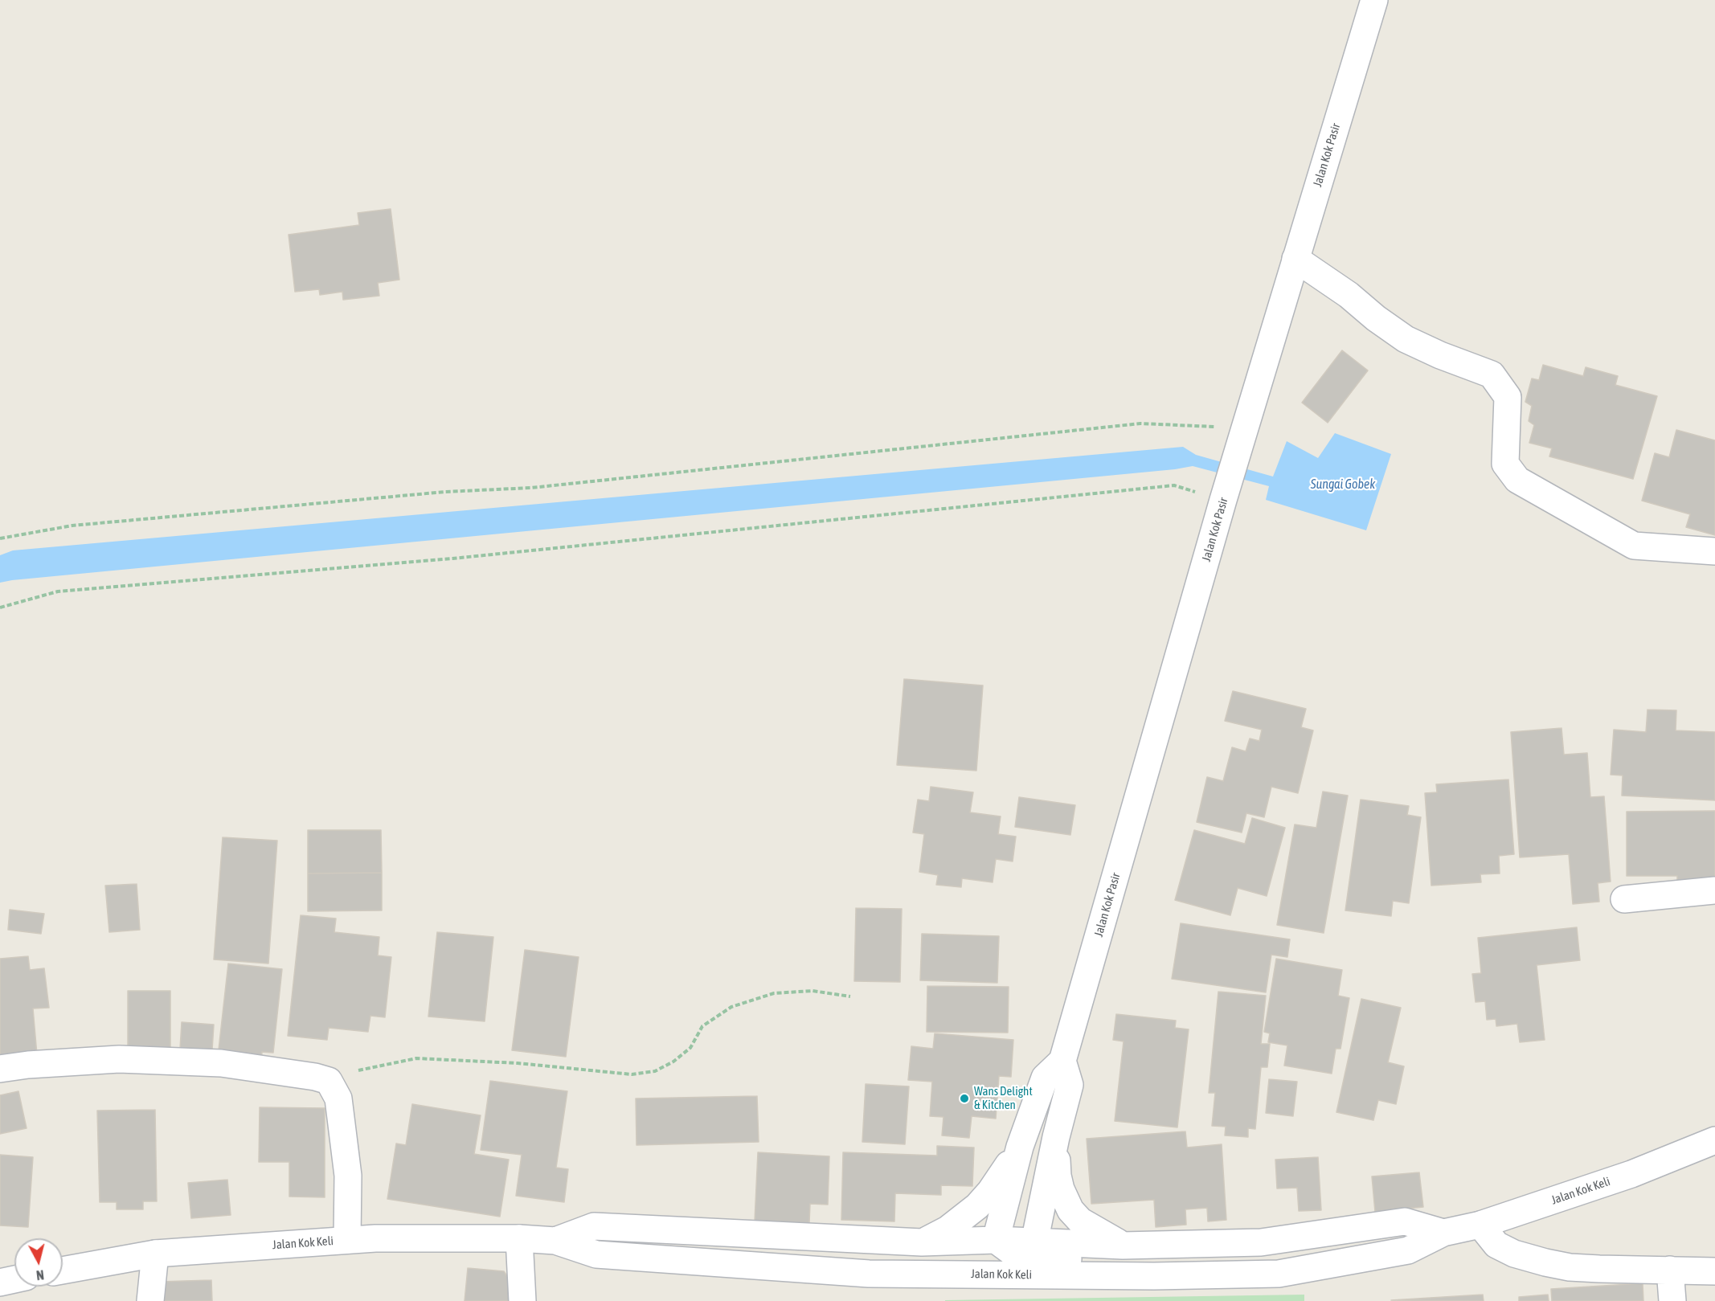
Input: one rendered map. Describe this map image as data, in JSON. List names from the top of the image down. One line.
{"streets":{"street":["Jalan Kok Pasir","Jalan Kok Keli"]},"water":["Sungai Gobek"],"places":["Wans Delight & Kitchen"],"north":"bottom"}
